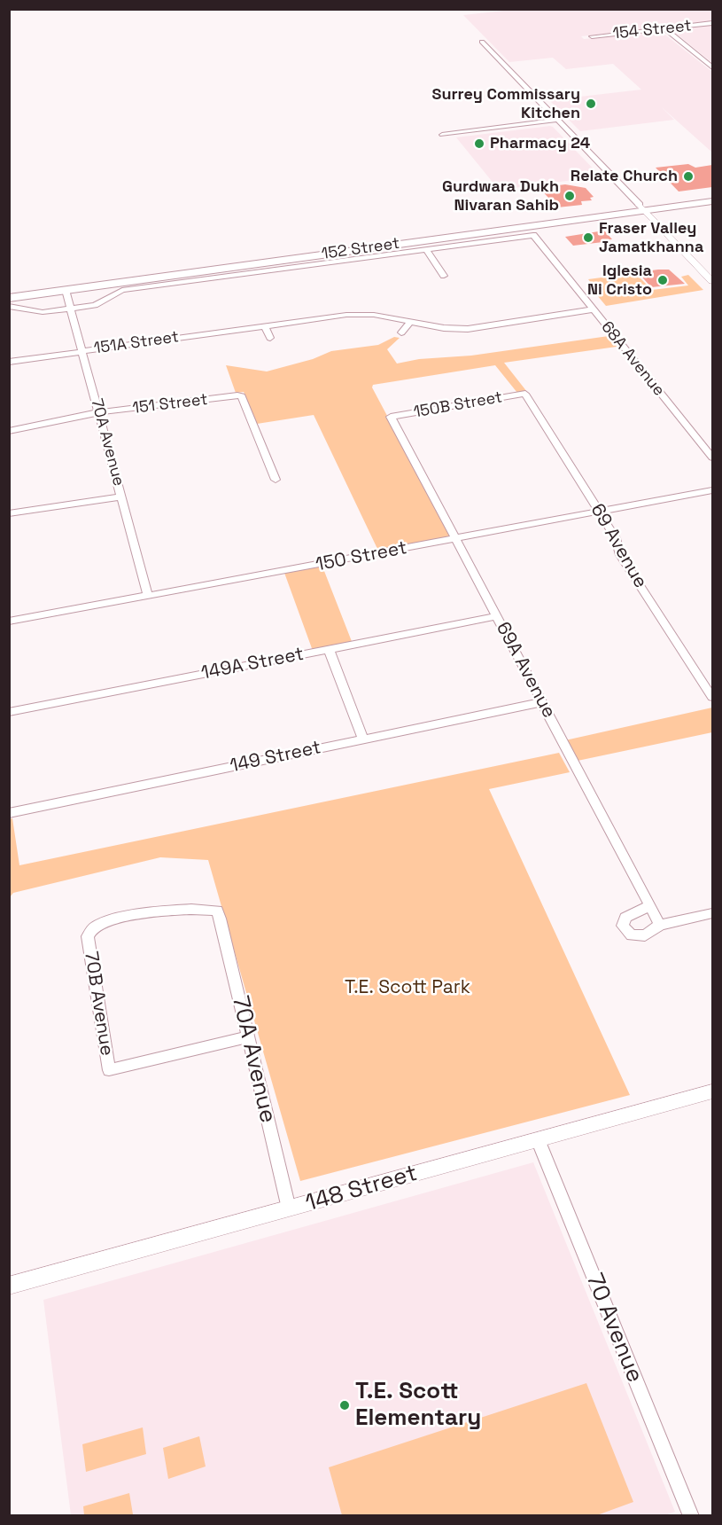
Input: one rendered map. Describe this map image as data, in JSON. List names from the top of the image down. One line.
{"streets":{"main road":["152 Street"],"street":["154 Street","151A Street","68A Avenue","151 Street","150B Street","70A Avenue","69 Avenue","150 Street","149A Street","69A Avenue","149 Street","70B Avenue","148 Street","70 Avenue"]},"crossings":[["152 Street","70A Avenue"],["151A Street","68A Avenue"],["151A Street","70A Avenue"],["151 Street","70A Avenue"],["150B Street","69 Avenue"],["150B Street","69A Avenue"],["70A Avenue","150 Street"],["70A Avenue","70B Avenue"],["70A Avenue","148 Street"],["69 Avenue","150 Street"],["150 Street","69A Avenue"],["149A Street","69A Avenue"],["69A Avenue","149 Street"],["148 Street","70 Avenue"]],"parks":["T.E. Scott Park"],"places":["Surrey Commissary Kitchen","Pharmacy 24","Relate Church","Gurdwara Dukh Nivaran Sahib","Fraser Valley Jamatkhanna","Iglesia Ni Cristo","T.E. Scott Elementary"]}
